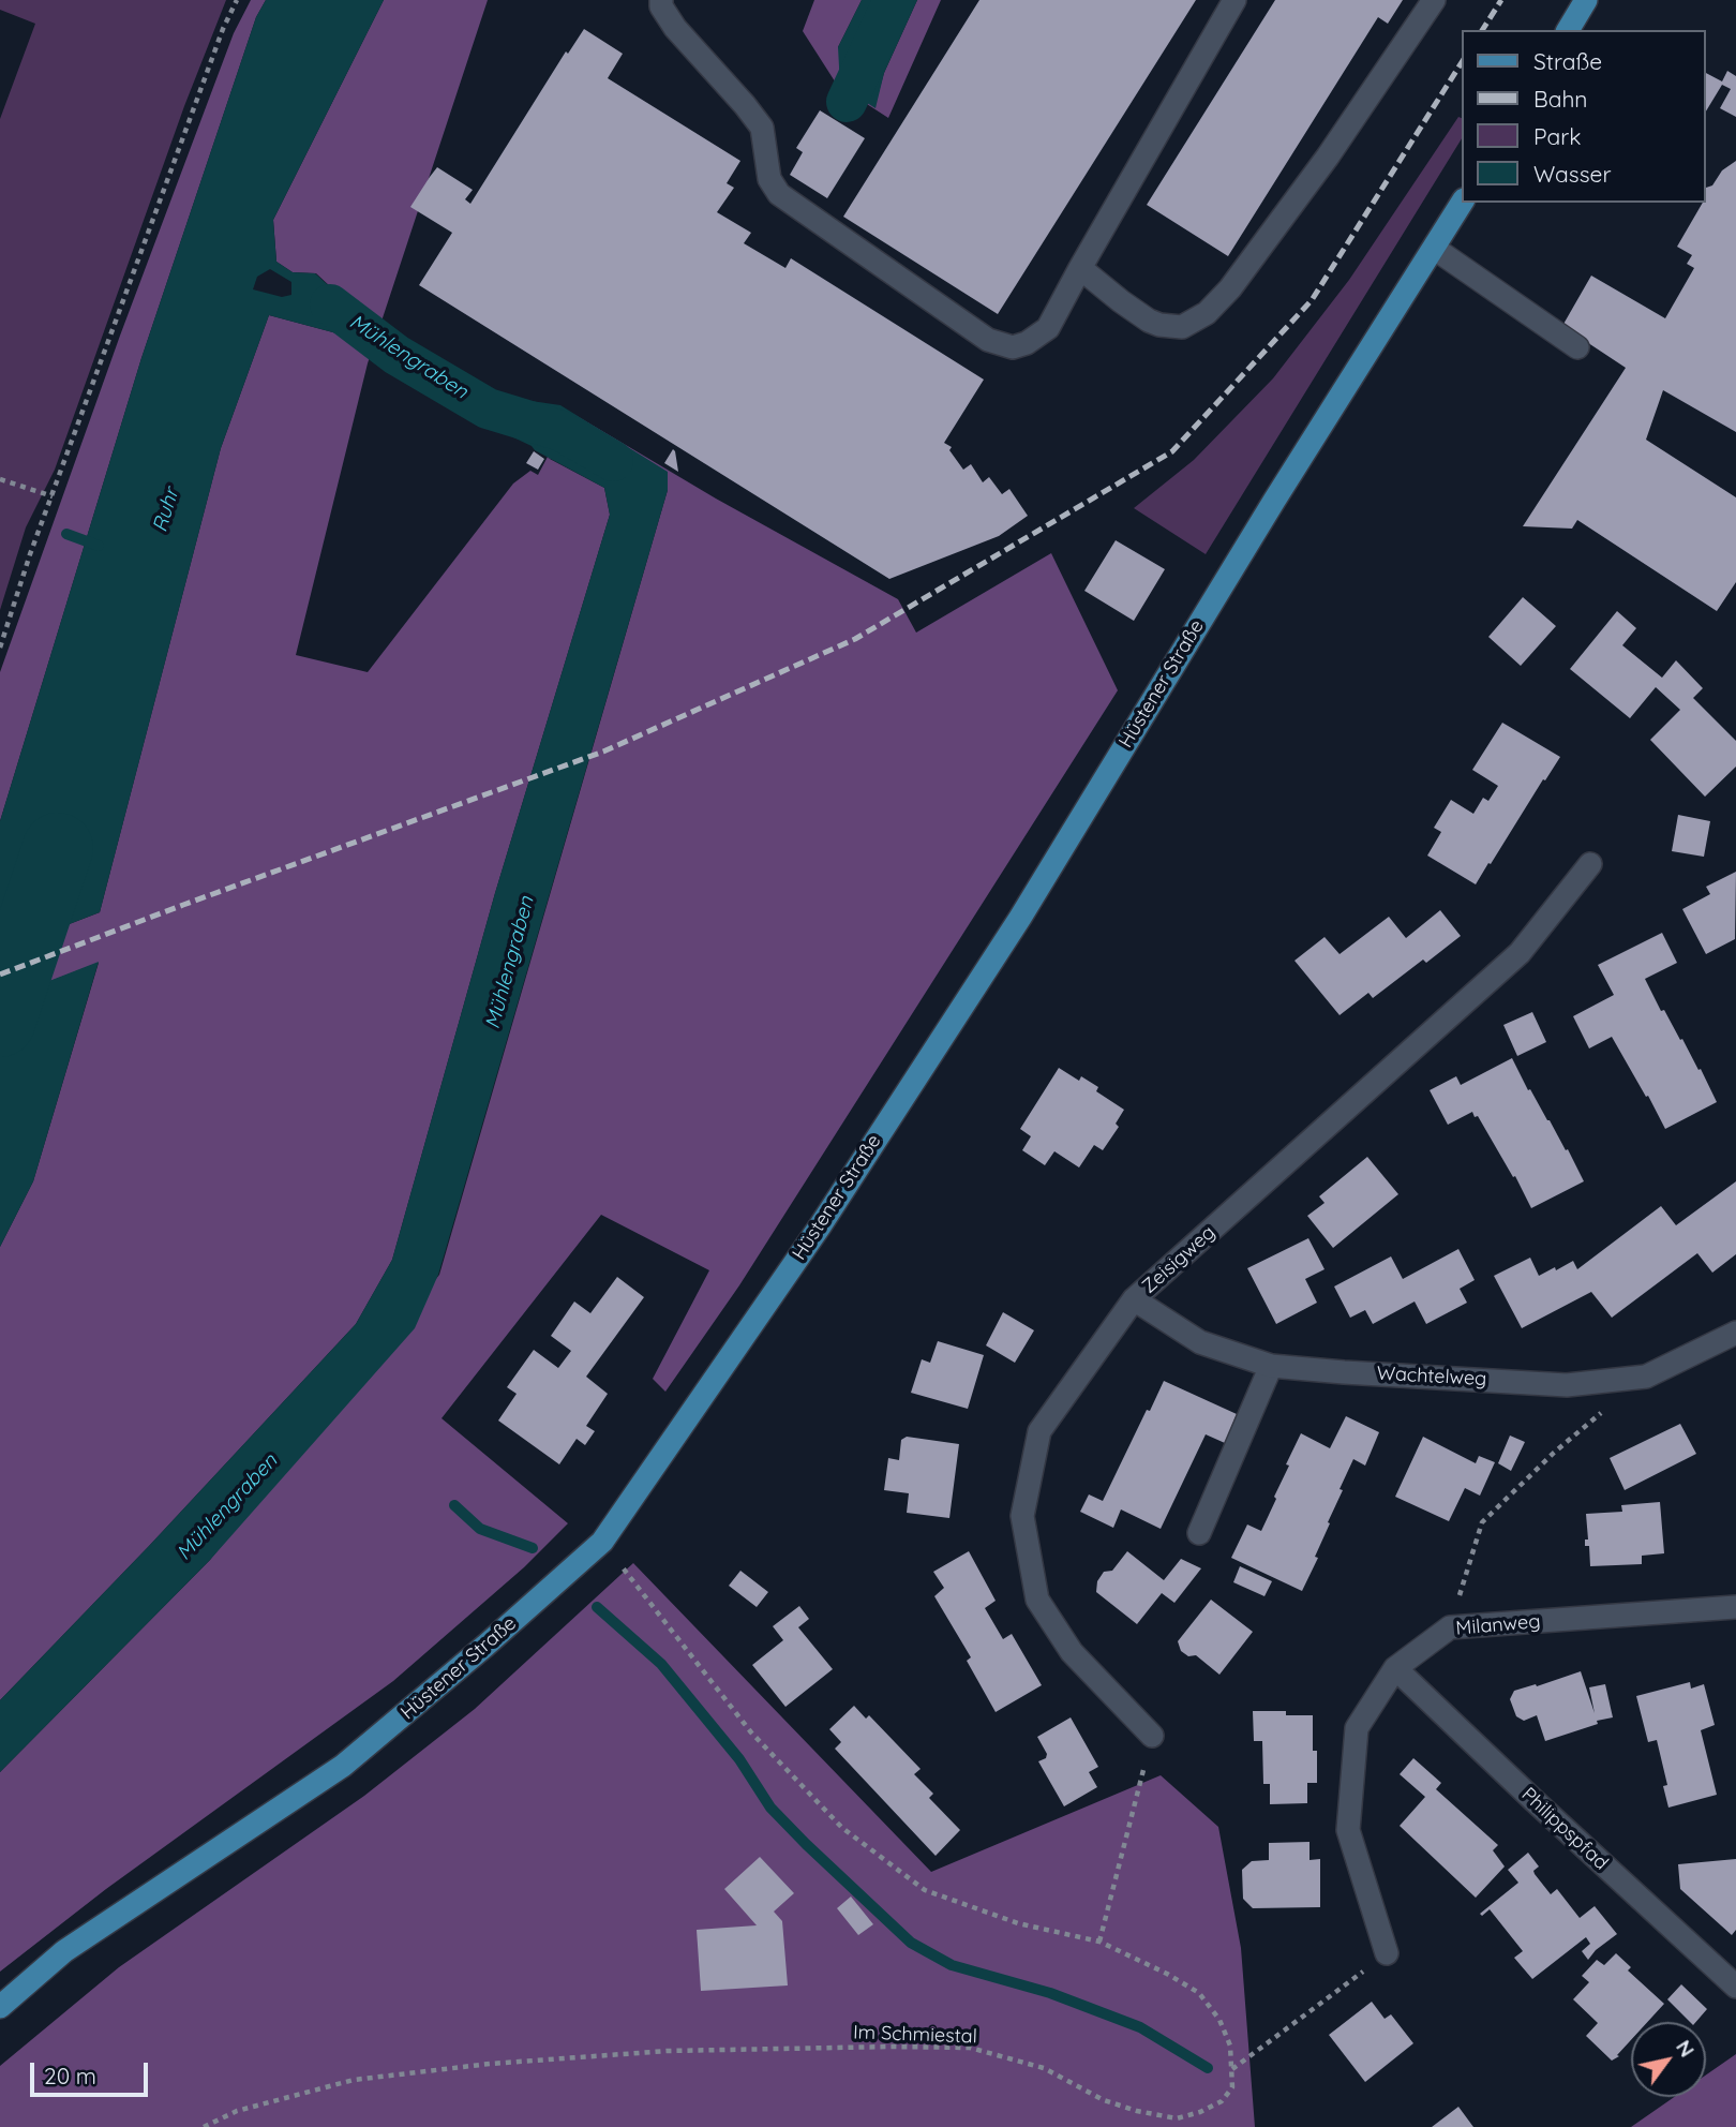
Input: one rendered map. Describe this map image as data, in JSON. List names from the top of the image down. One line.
{"streets":{"main road":["Hüstener Straße"],"street":["Zeisigweg","Wachtelweg","Milanweg","Philippspfad"],"path":["Im Schmiestal"]},"crossings":[["Hüstener Straße","Im Schmiestal"],["Zeisigweg","Wachtelweg"],["Milanweg","Philippspfad"]],"water":["Mühlengraben","Ruhr"],"legend":["Straße","Bahn","Park","Wasser"],"scale_bar":"20 m","north":"top right"}
